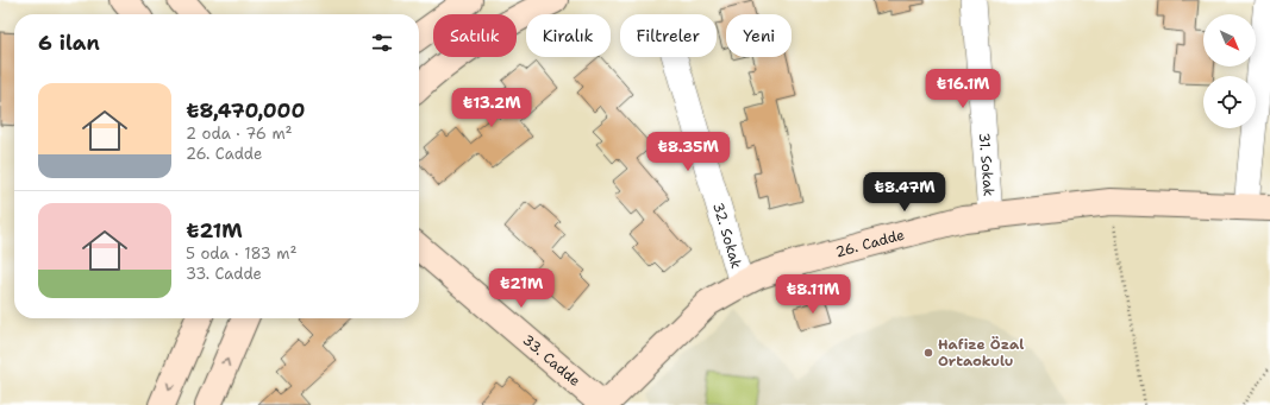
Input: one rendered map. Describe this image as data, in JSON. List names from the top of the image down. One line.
{"streets":{"street":["31. Sokak","32. Sokak","26. Cadde","33. Cadde"]},"crossings":[["31. Sokak","26. Cadde"],["32. Sokak","26. Cadde"],["26. Cadde","33. Cadde"]],"places":["Hafize Özal Ortaokulu"],"north":"bottom right","page":{"chip":["Satılık","Kiralık","Filtreler","Yeni"],"heading":"6 ilan","price":["₺16.1M","₺13.2M","₺8.35M","₺8.47M","₺21M","₺8.11M"],"list":[{"name":"₺8,470,000","note":"2 oda · 76 m² · 26. Cadde"},{"name":"₺21M","note":"5 oda · 183 m² · 33. Cadde"}]}}
